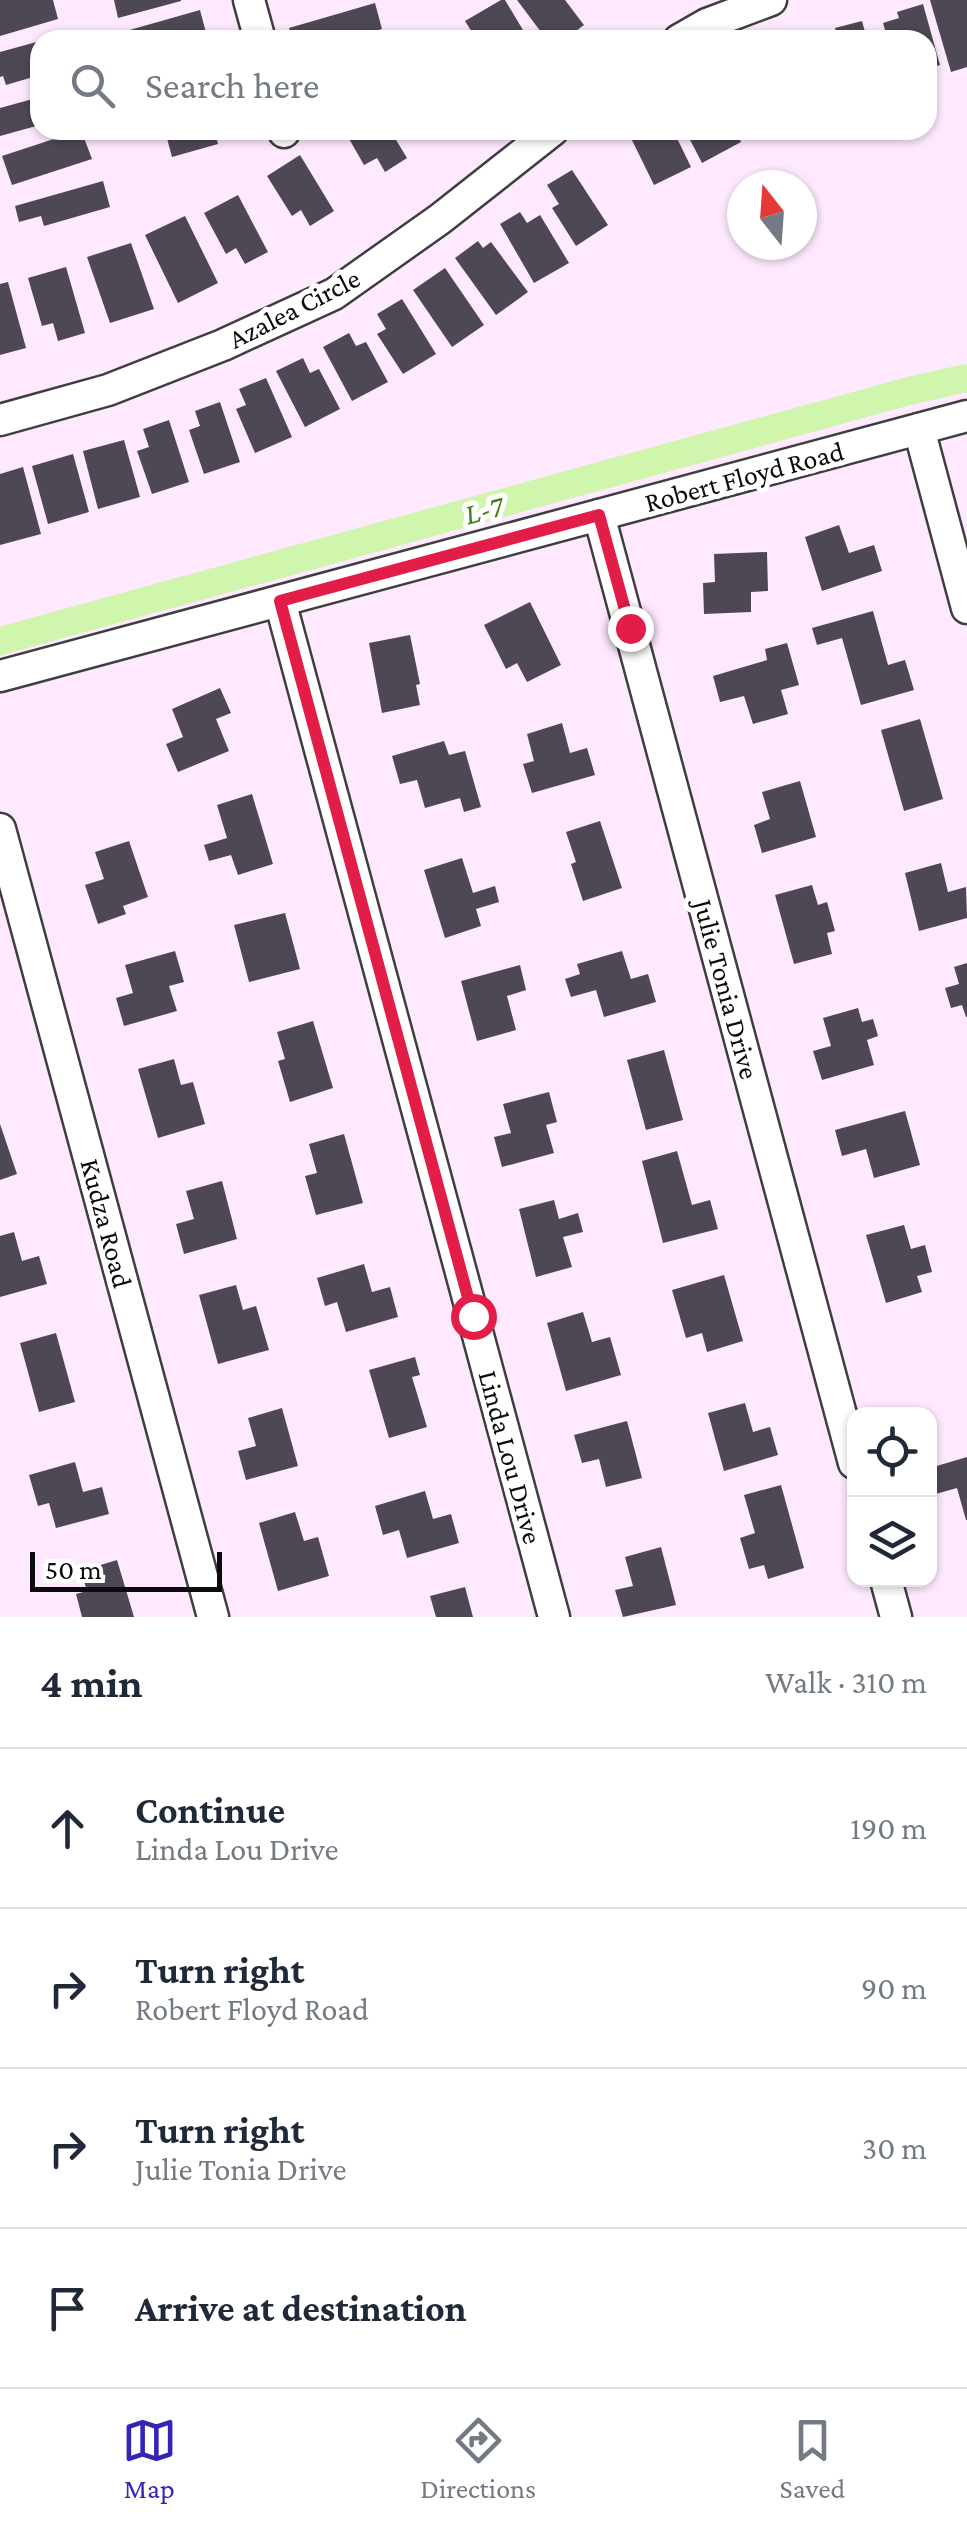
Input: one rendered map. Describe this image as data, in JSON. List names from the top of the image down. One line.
{"streets":{"street":["Azalea Circle","Robert Floyd Road","Julie Tonia Drive","Kudza Road","Linda Lou Drive"]},"crossings":[["Robert Floyd Road","Julie Tonia Drive"],["Robert Floyd Road","Linda Lou Drive"]],"water":["L-7"],"scale_bar":"50 m","north":"top","page":{"search":"Search here","scale":"50 m","heading":["4 min","Walk · 310 m"],"list":[["Continue","Linda Lou Drive","190 m"],["Turn right","Robert Floyd Road","90 m"],["Turn right","Julie Tonia Drive","30 m"],"Arrive at destination"],"nav":["Map","Directions","Saved"]}}
